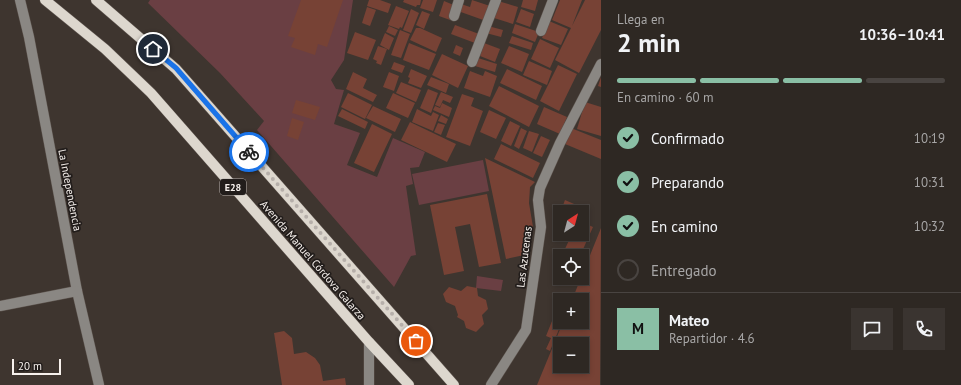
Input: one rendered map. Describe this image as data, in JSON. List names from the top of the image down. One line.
{"streets":{"main road":["E28","Avenida Manuel Córdova Galarza"],"street":["La Independencia","Las Azucenas"]},"scale_bar":"20 m","north":"top right","page":{"heading":["2 min","Llega en","10:36–10:41"],"panel":["Mateo","Repartidor · 4.6"],"bar":"En camino · 60 m","list":[["Confirmado","10:19"],["Preparando","10:31"],["En camino","10:32"],"Entregado"],"map_buttons":["+","−"],"round":"M","scale":"20 m"}}
